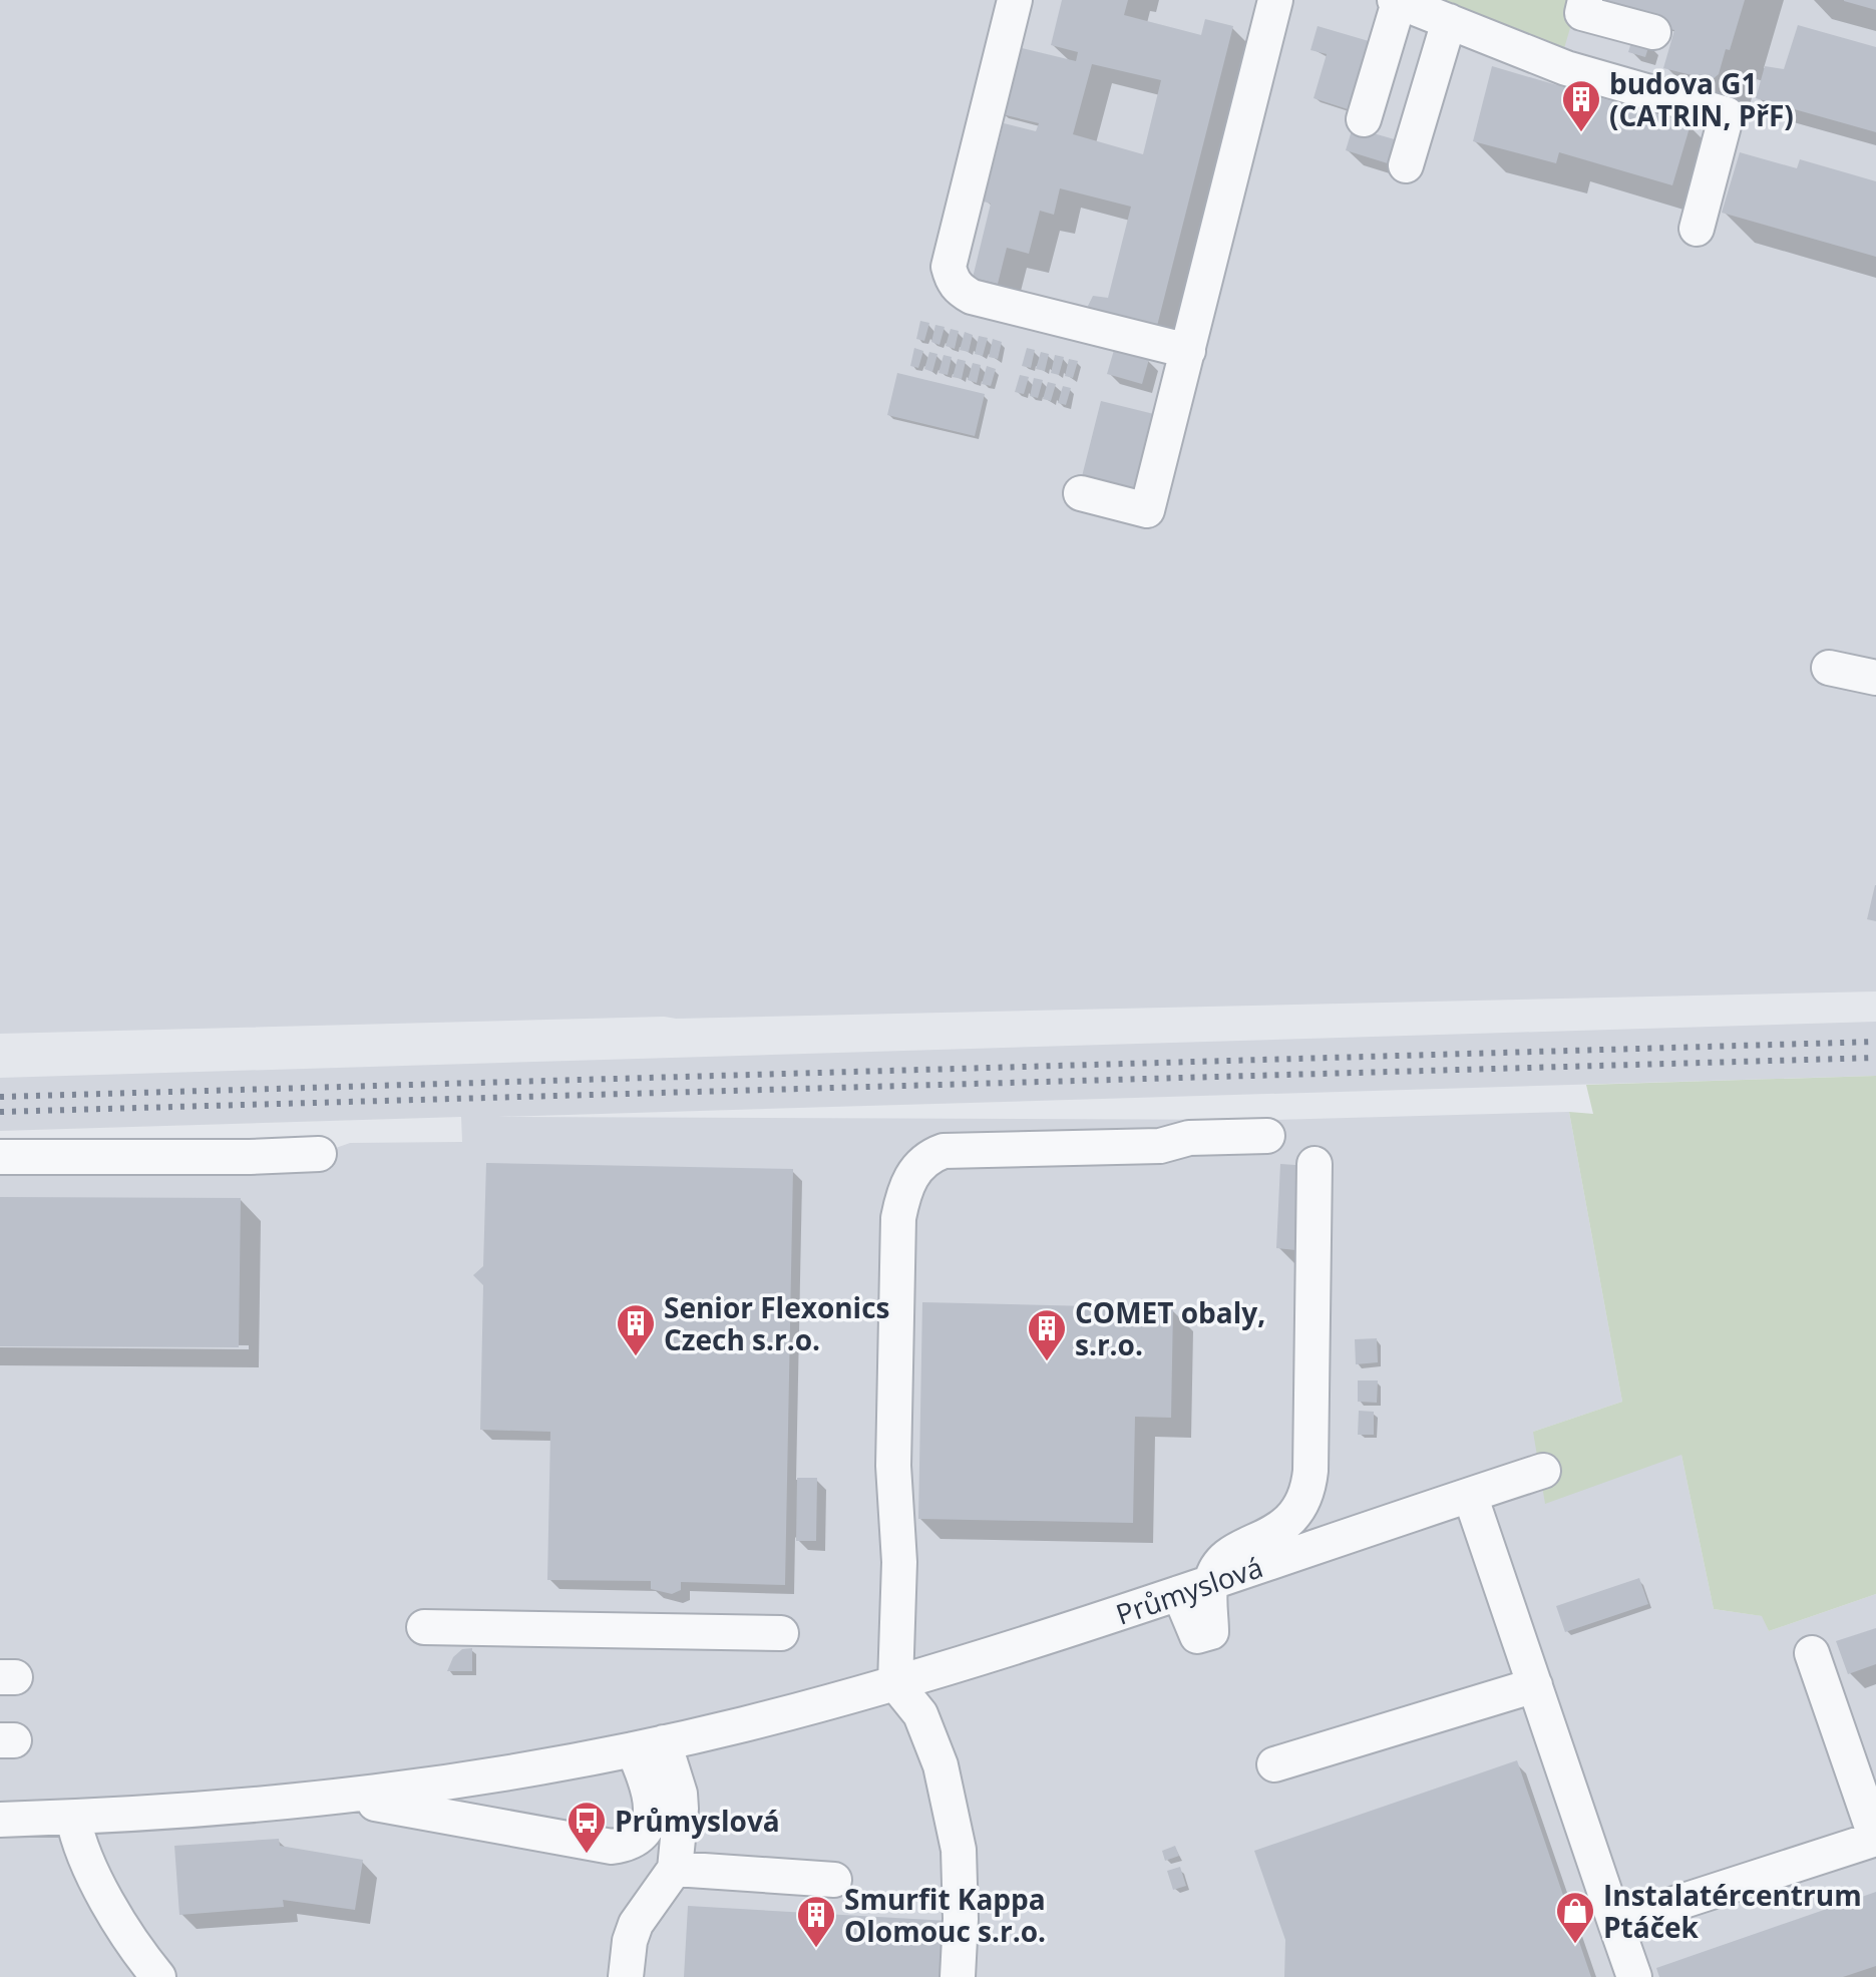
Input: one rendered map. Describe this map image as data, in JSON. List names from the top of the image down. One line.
{"streets":{"street":["Průmyslová"]},"places":{"building":["budova G1 (CATRIN, PřF)","Senior Flexonics Czech s.r.o.","COMET obaly, s.r.o.","Smurfit Kappa Olomouc s.r.o."],"bus stop":["Průmyslová"],"shop":["Instalatércentrum Ptáček"]}}
